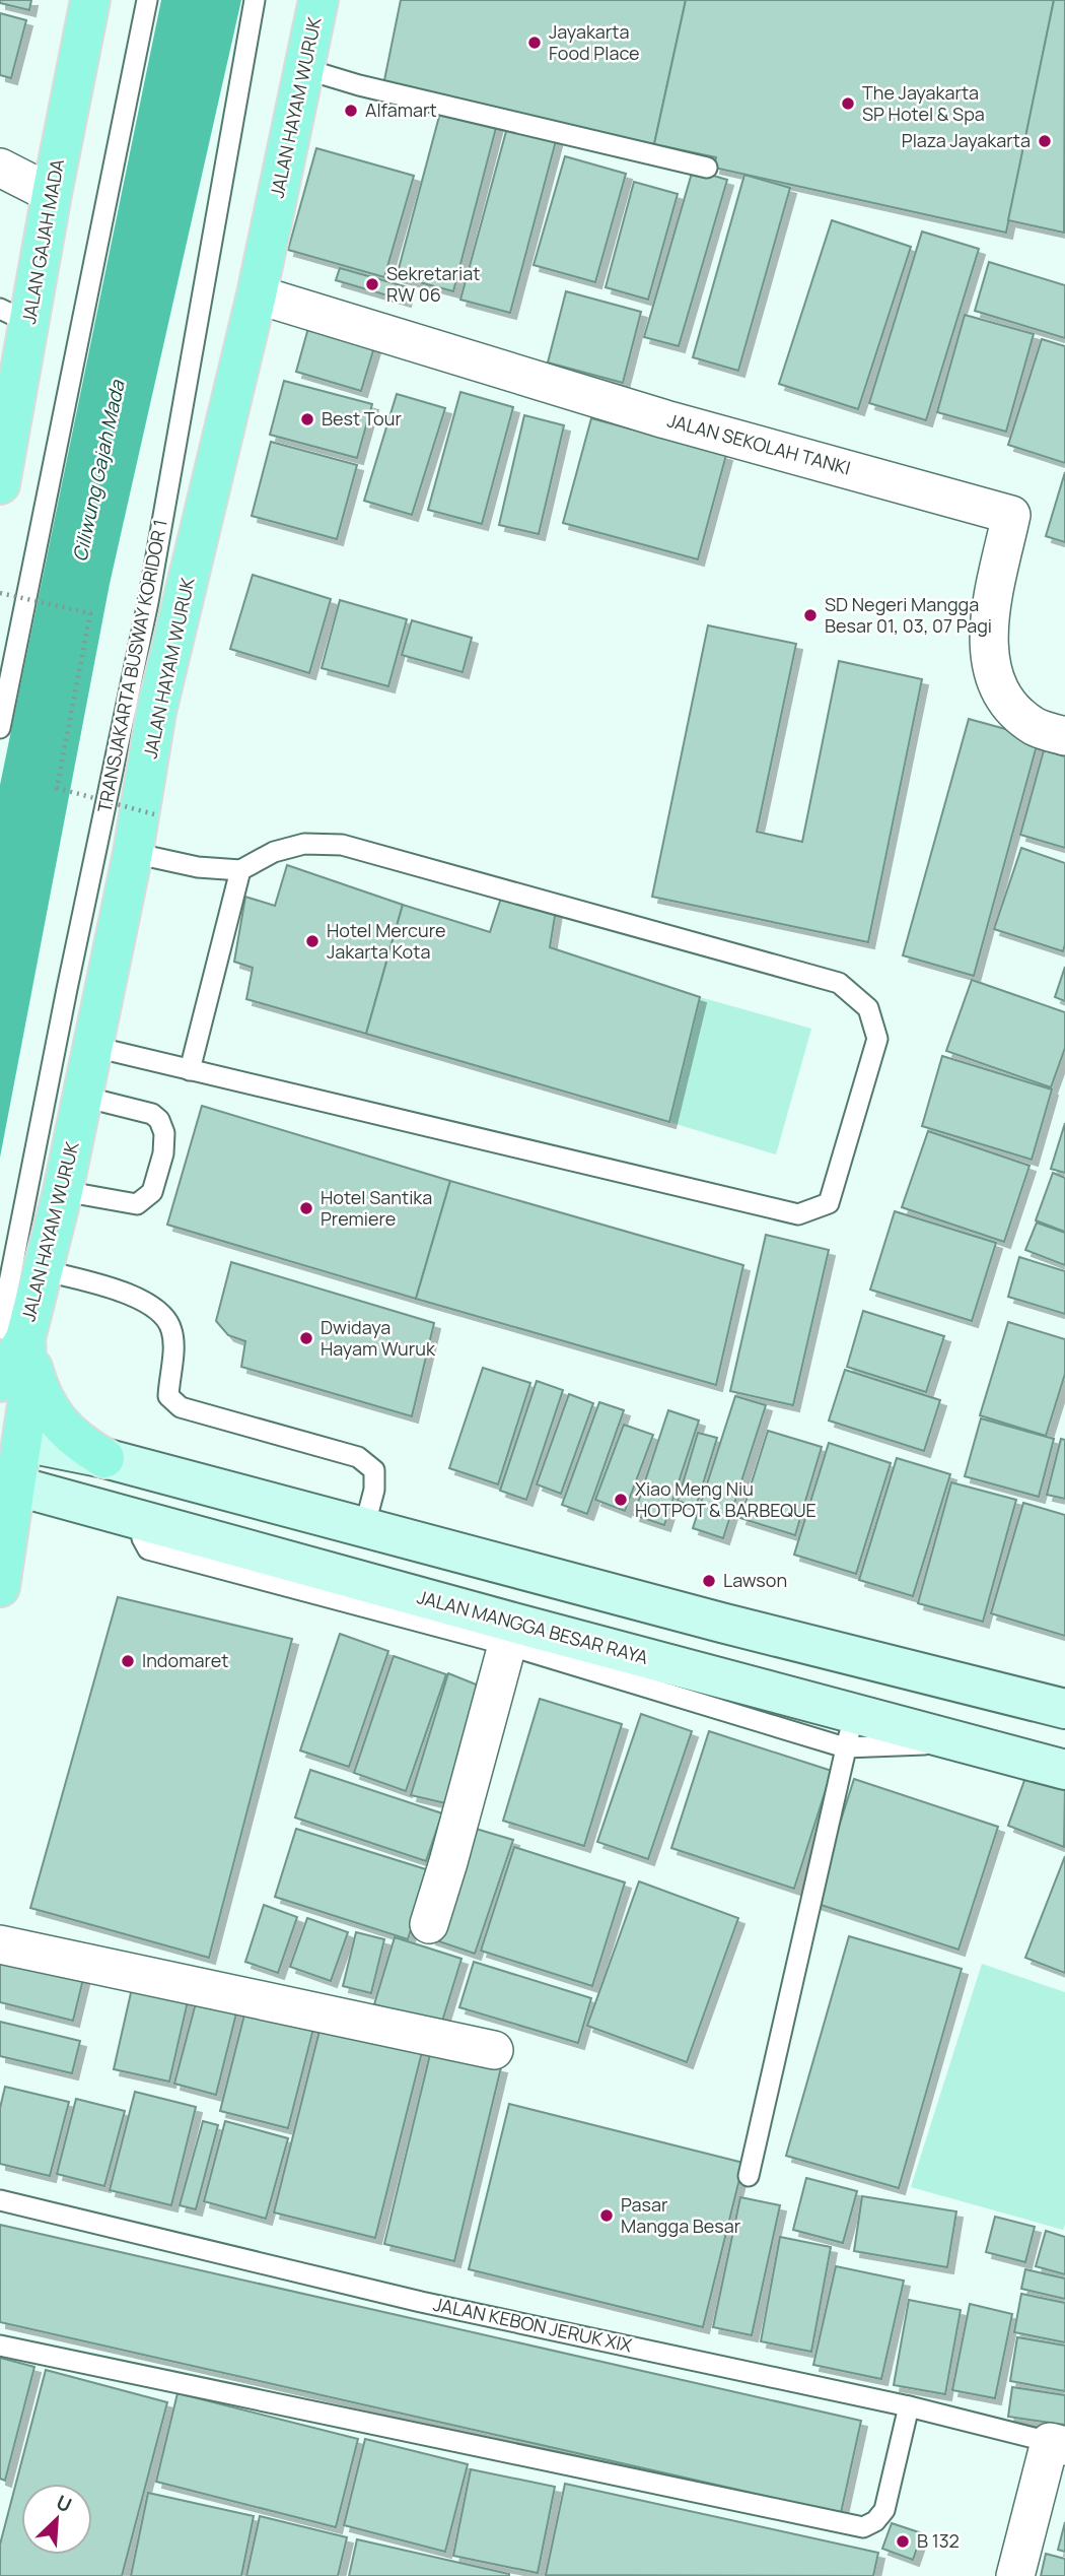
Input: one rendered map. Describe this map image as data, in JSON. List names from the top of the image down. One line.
{"streets":{"main road":["JALAN HAYAM WURUK","JALAN GAJAH MADA","JALAN MANGGA BESAR RAYA"],"street":["JALAN SEKOLAH TANKI"],"lane":["TRANSJAKARTA BUSWAY KORIDOR 1","JALAN KEBON JERUK XIX"]},"crossings":[["JALAN HAYAM WURUK","JALAN SEKOLAH TANKI"],["JALAN HAYAM WURUK","TRANSJAKARTA BUSWAY KORIDOR 1"],["JALAN HAYAM WURUK","JALAN MANGGA BESAR RAYA"]],"water":["Ciliwung Gajah Mada"],"places":["Jayakarta Food Place","The Jayakarta SP Hotel & Spa","Alfamart","Plaza Jayakarta","Sekretariat RW 06","Best Tour","SD Negeri Mangga Besar 01, 03, 07 Pagi","Hotel Mercure Jakarta Kota","Hotel Santika Premiere","Dwidaya Hayam Wuruk","Xiao Meng Niu HOTPOT & BARBEQUE","Lawson","Indomaret","Pasar Mangga Besar","B 132"],"north":"top right"}
